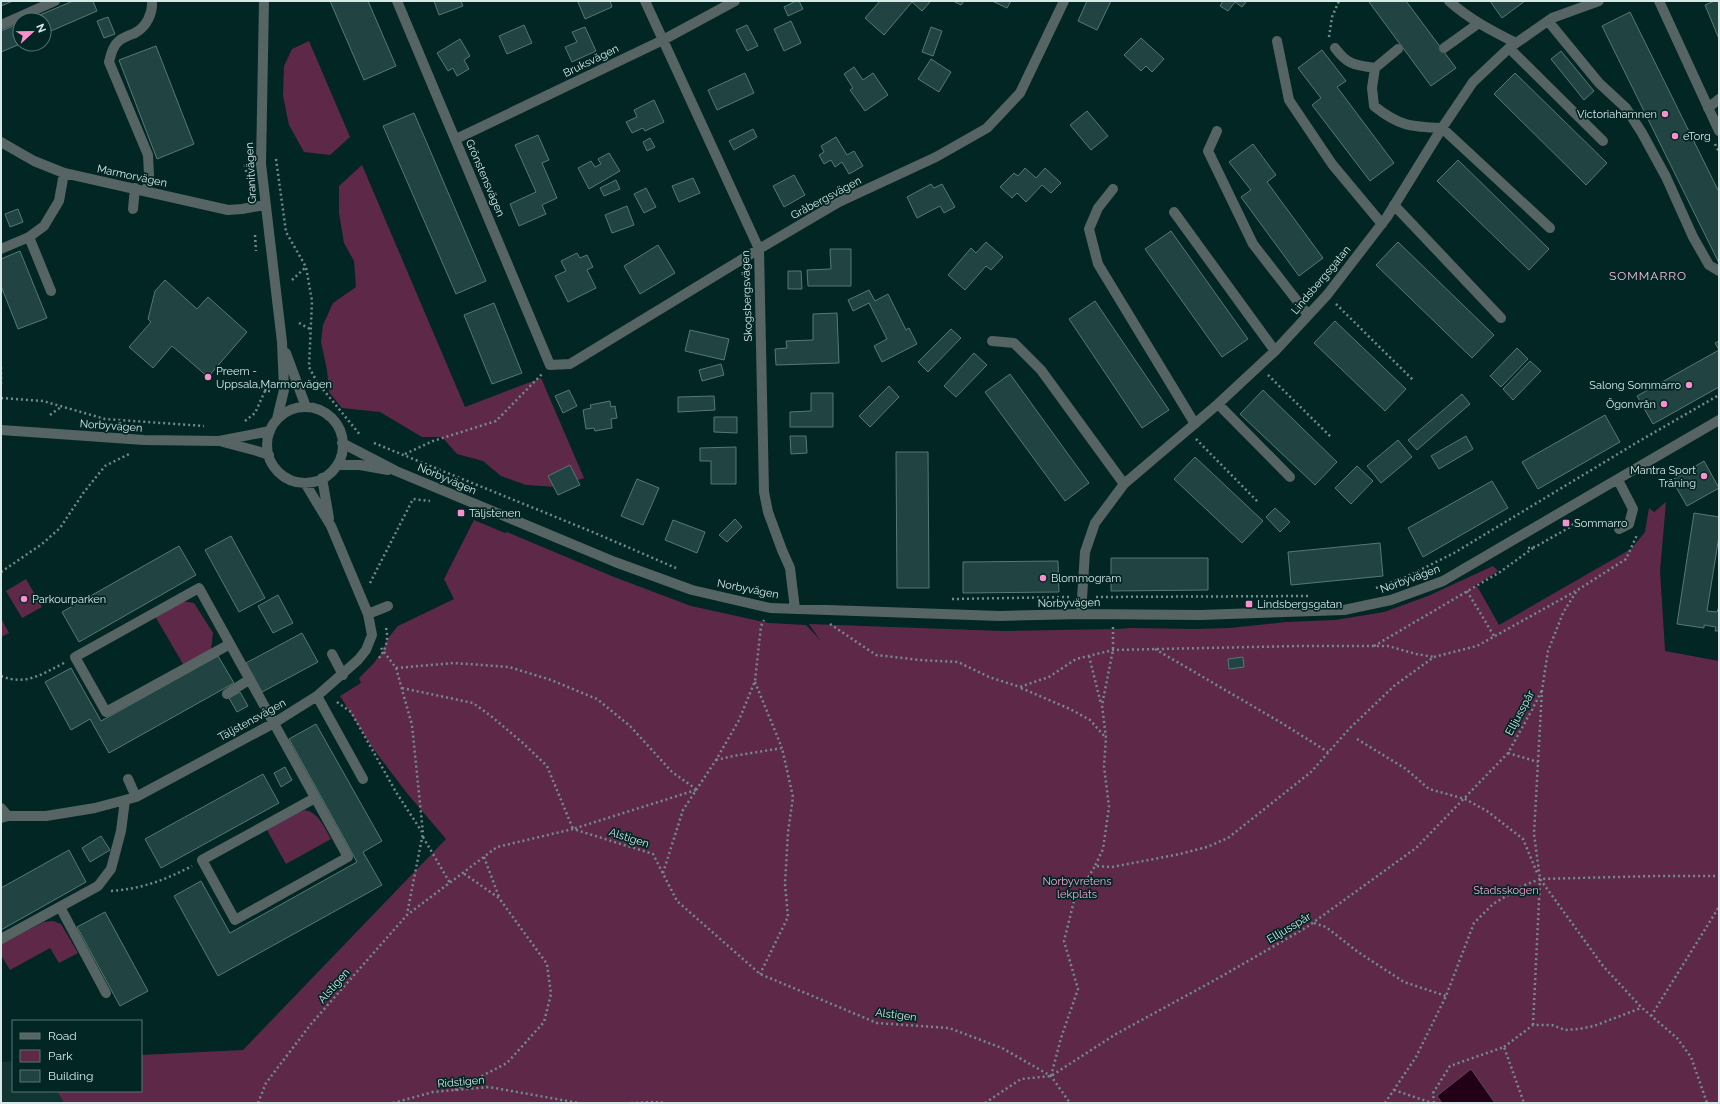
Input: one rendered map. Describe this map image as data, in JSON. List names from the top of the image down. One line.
{"streets":{"street":["Bruksvägen","Granitvägen","Marmorvägen","Grönstensvägen","Gråbergsvägen","Lindsbergsgatan","Skogsbergsvägen","Norbyvägen","Täljstensvägen"],"path":["Elljusspår","Alstigen","Ridstigen"]},"crossings":[["Bruksvägen","Grönstensvägen"],["Bruksvägen","Skogsbergsvägen"],["Granitvägen","Marmorvägen"],["Granitvägen","Norbyvägen"],["Grönstensvägen","Gråbergsvägen"],["Gråbergsvägen","Skogsbergsvägen"],["Lindsbergsgatan","Norbyvägen"],["Skogsbergsvägen","Norbyvägen"],["Elljusspår","Alstigen"]],"districts":["SOMMARRO"],"parks":["Norbyvretens lekplats","Stadsskogen"],"places":{"other":["Victoriahamnen","eTorg","Preem - Uppsala,Marmorvägen","Salong Sommarro","Ögonvrån","Mantra Sport Träning","Blommogram","Parkourparken"],"transit":["Täljstenen","Sommarro","Lindsbergsgatan"]},"legend":["Road","Park","Building"],"north":"right"}
